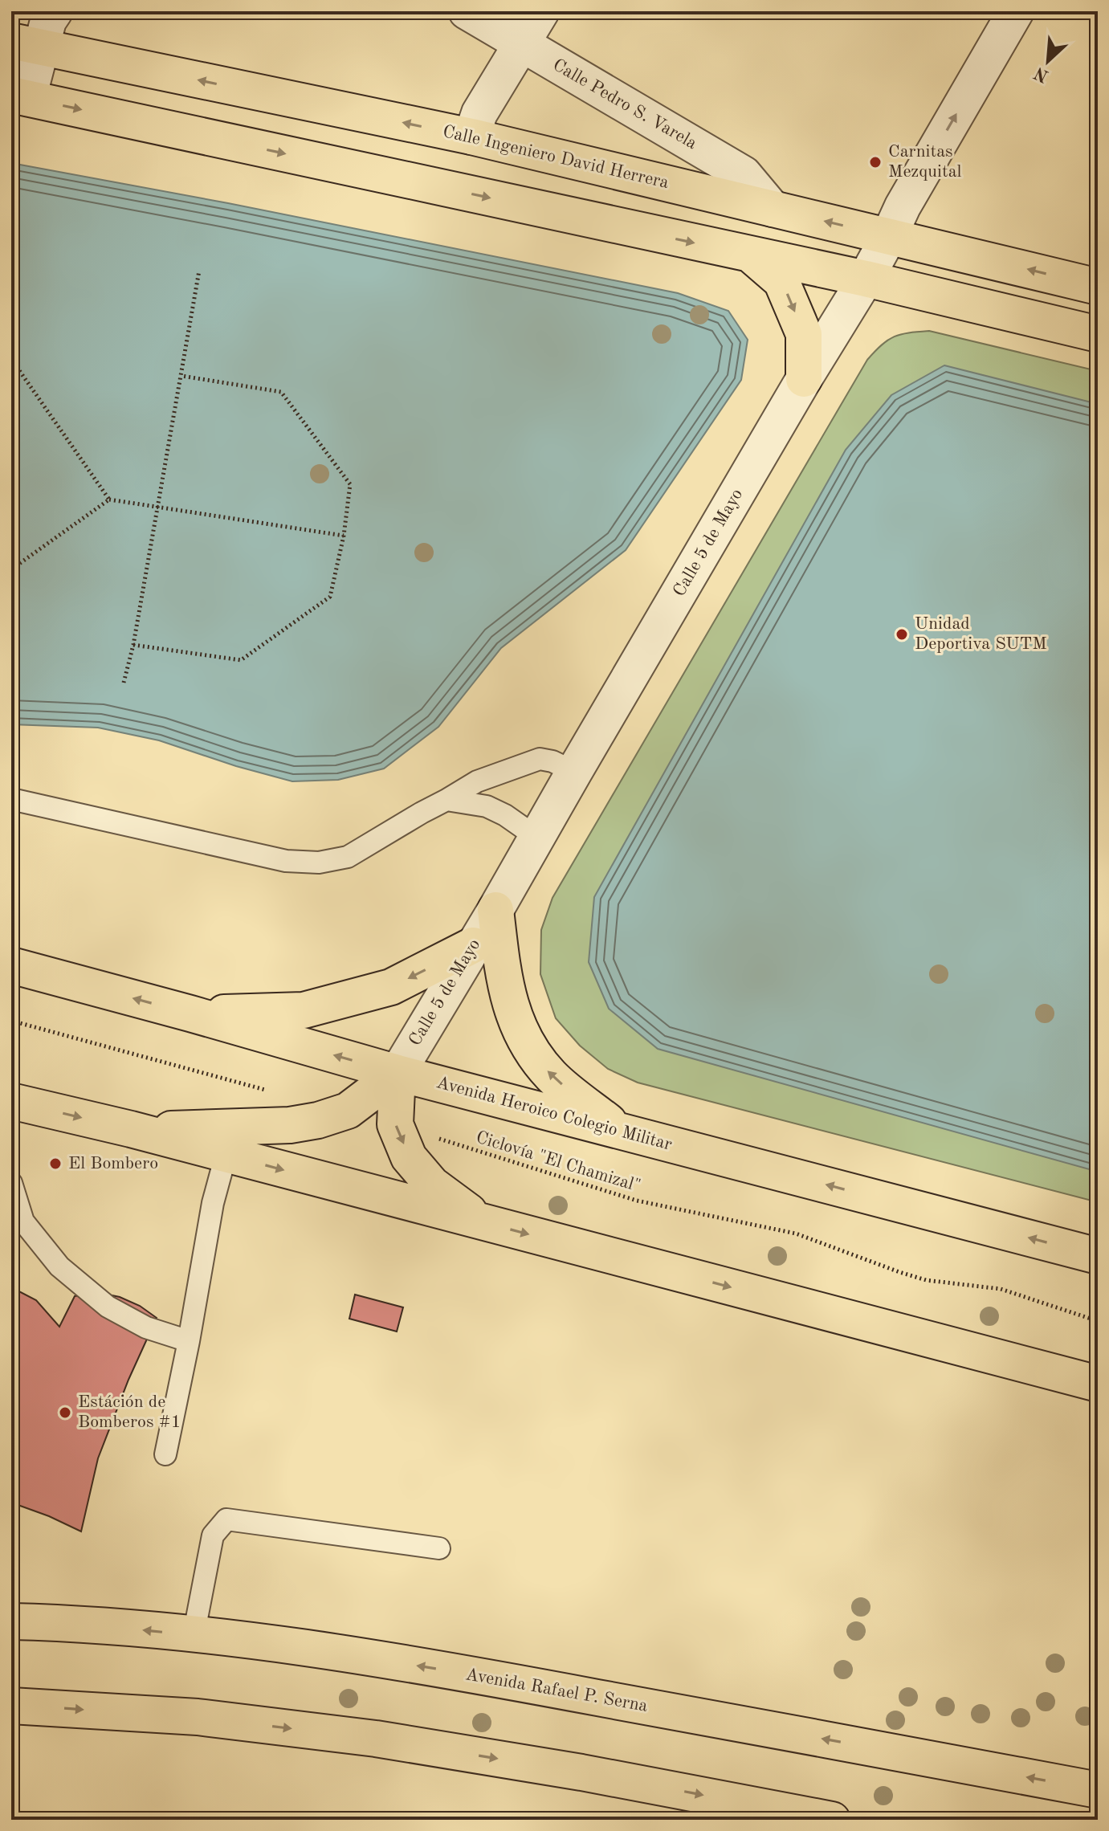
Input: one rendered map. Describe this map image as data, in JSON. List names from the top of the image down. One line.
{"streets":{"main road":["Calle Ingeniero David Herrera","Avenida Heroico Colegio Militar","Avenida Rafael P. Serna"],"street":["Calle Pedro S. Varela","Calle 5 de Mayo"],"path":["Ciclovía \"El Chamizal\""]},"crossings":[["Calle Pedro S. Varela","Calle Ingeniero David Herrera"],["Calle Ingeniero David Herrera","Calle 5 de Mayo"],["Calle 5 de Mayo","Avenida Heroico Colegio Militar"]],"places":["Carnitas Mezquital","Unidad Deportiva SUTM","El Bombero","Estáción de Bomberos #1"],"north":"bottom left"}
